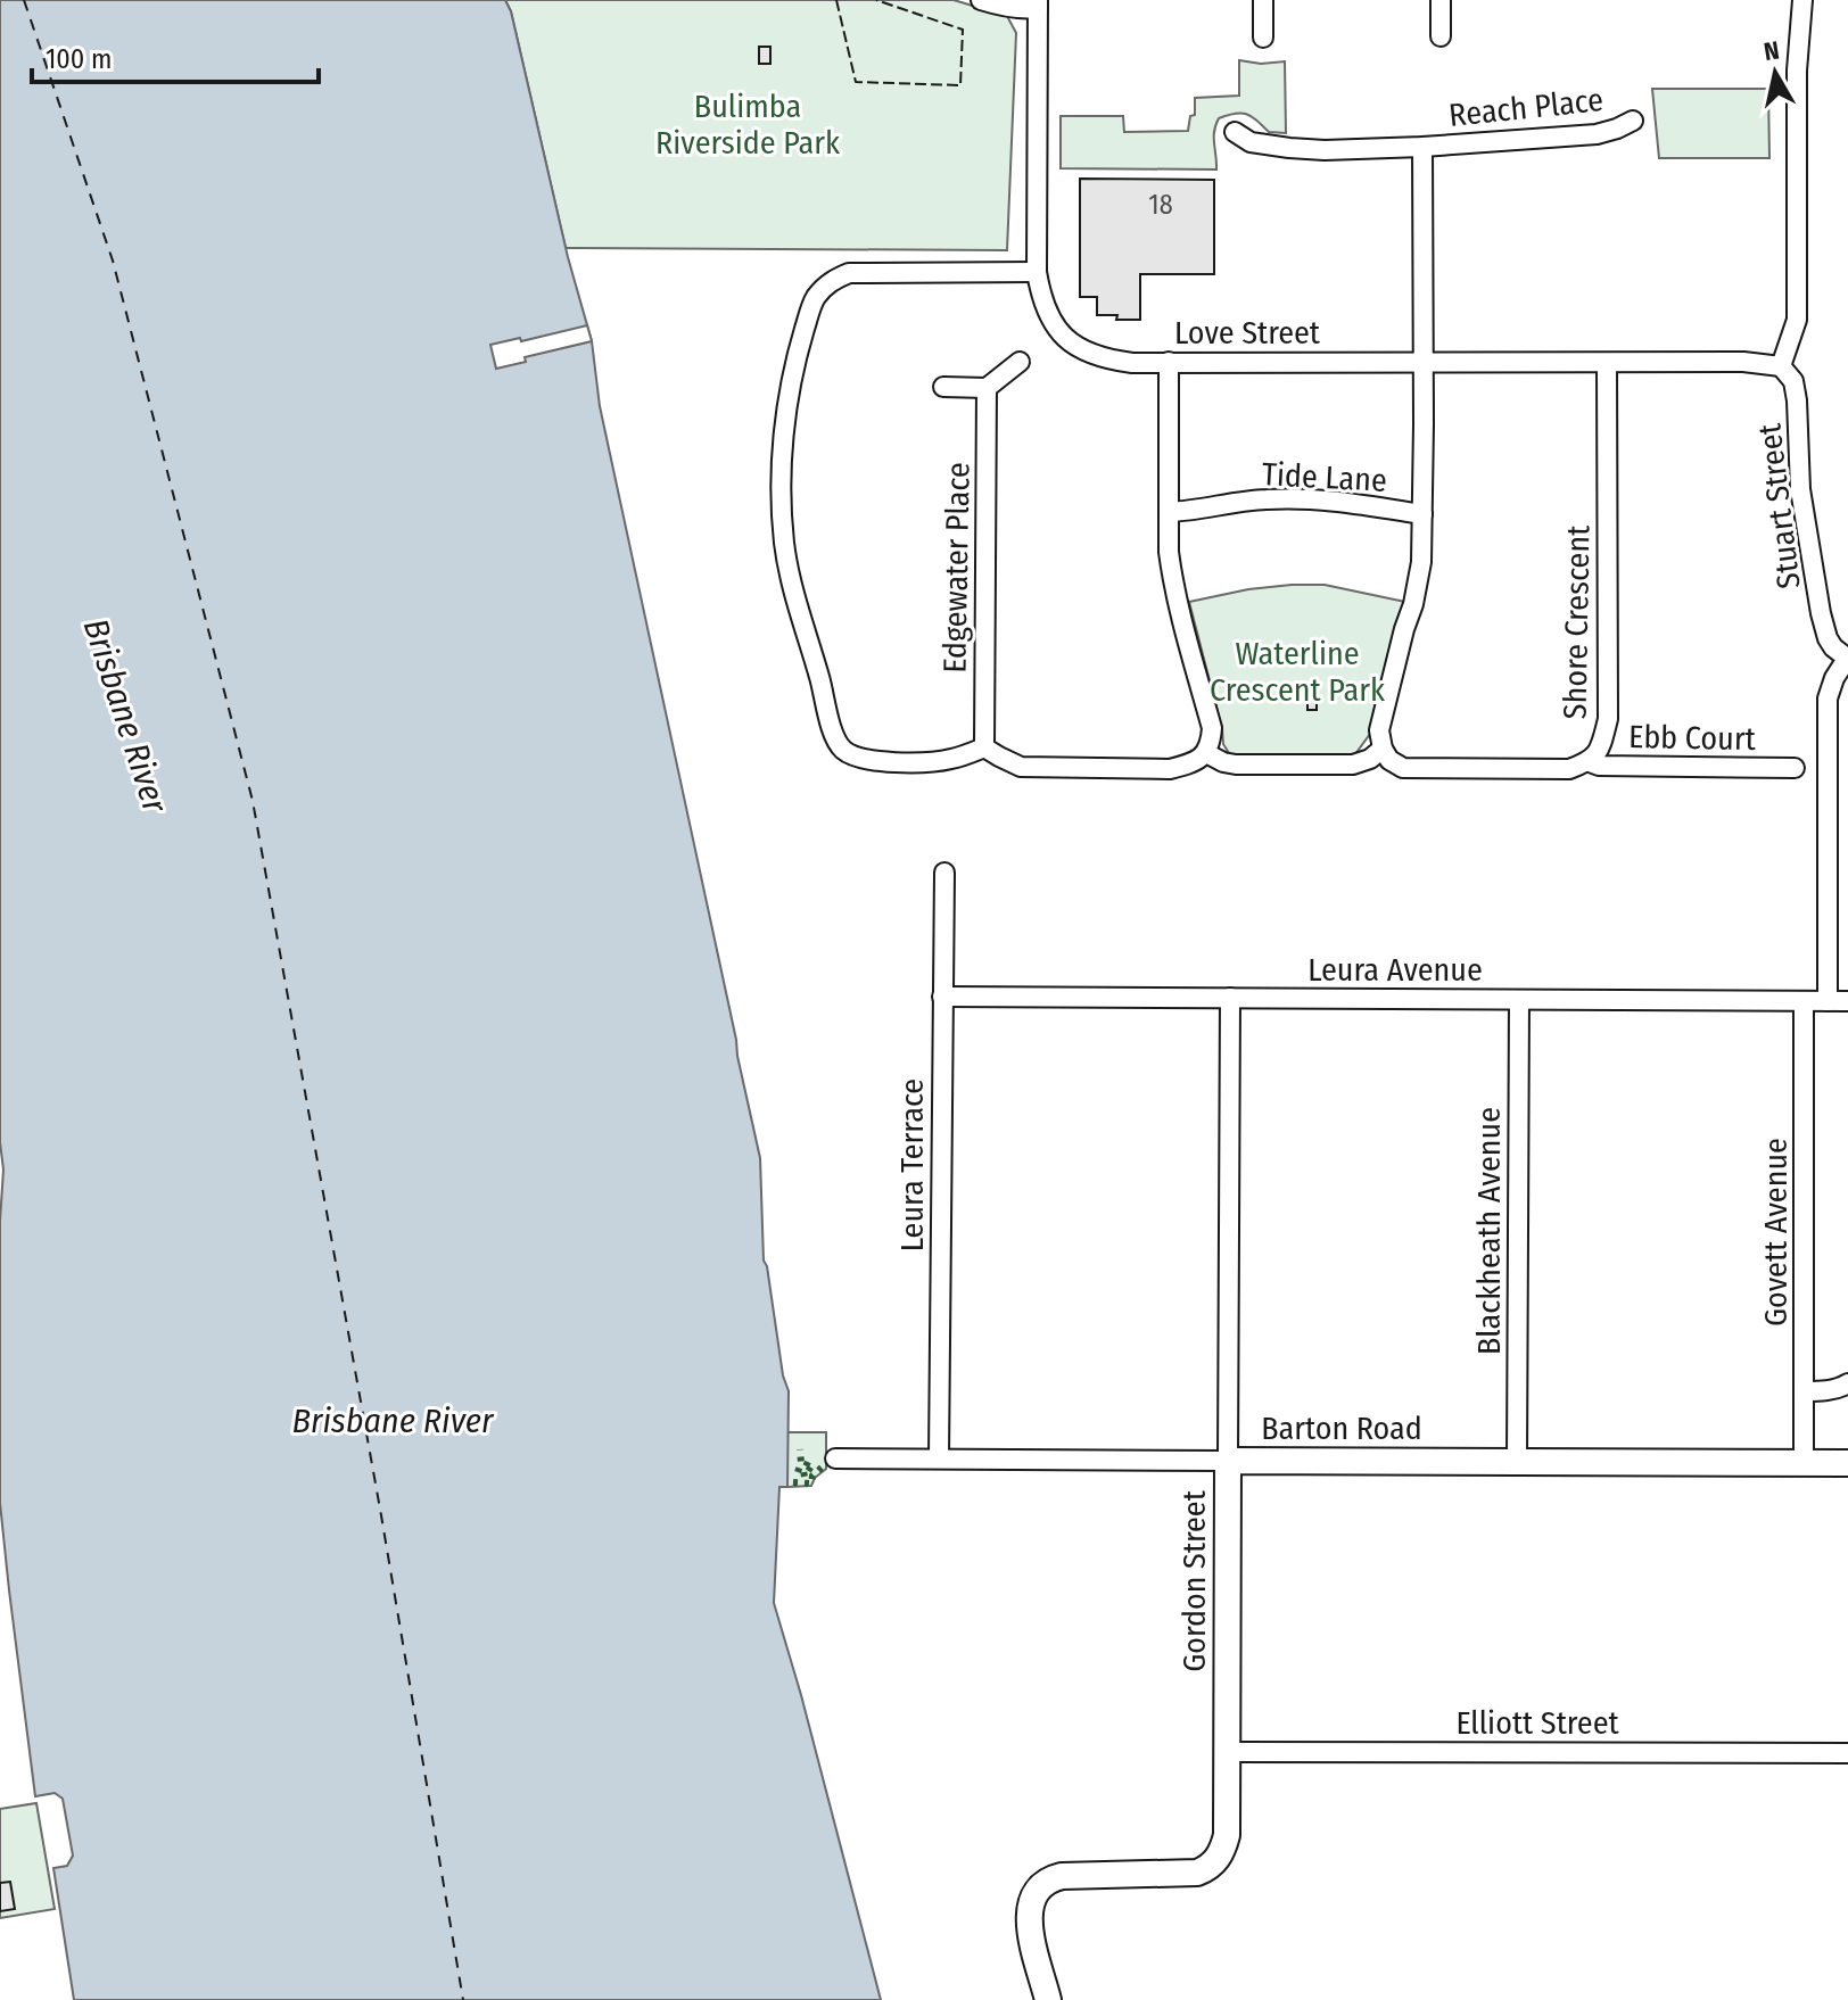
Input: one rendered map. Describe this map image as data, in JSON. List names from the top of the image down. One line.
{"streets":{"street":["Reach Place","Love Street","Tide Lane","Stuart Street","Edgewater Place","Shore Crescent","Ebb Court","Leura Avenue","Leura Terrace","Blackheath Avenue","Govett Avenue","Barton Road","Gordon Street","Elliott Street"]},"crossings":[["Love Street","Stuart Street"],["Love Street","Shore Crescent"],["Stuart Street","Leura Avenue"],["Shore Crescent","Ebb Court"],["Leura Avenue","Leura Terrace"],["Leura Avenue","Blackheath Avenue"],["Leura Avenue","Govett Avenue"],["Leura Avenue","Gordon Street"],["Leura Terrace","Barton Road"],["Blackheath Avenue","Barton Road"],["Govett Avenue","Barton Road"],["Barton Road","Gordon Street"],["Gordon Street","Elliott Street"]],"water":["Brisbane River"],"parks":["Bulimba Riverside Park","Waterline Crescent Park"],"house_numbers":["18"],"scale_bar":"100 m","north":"top"}
